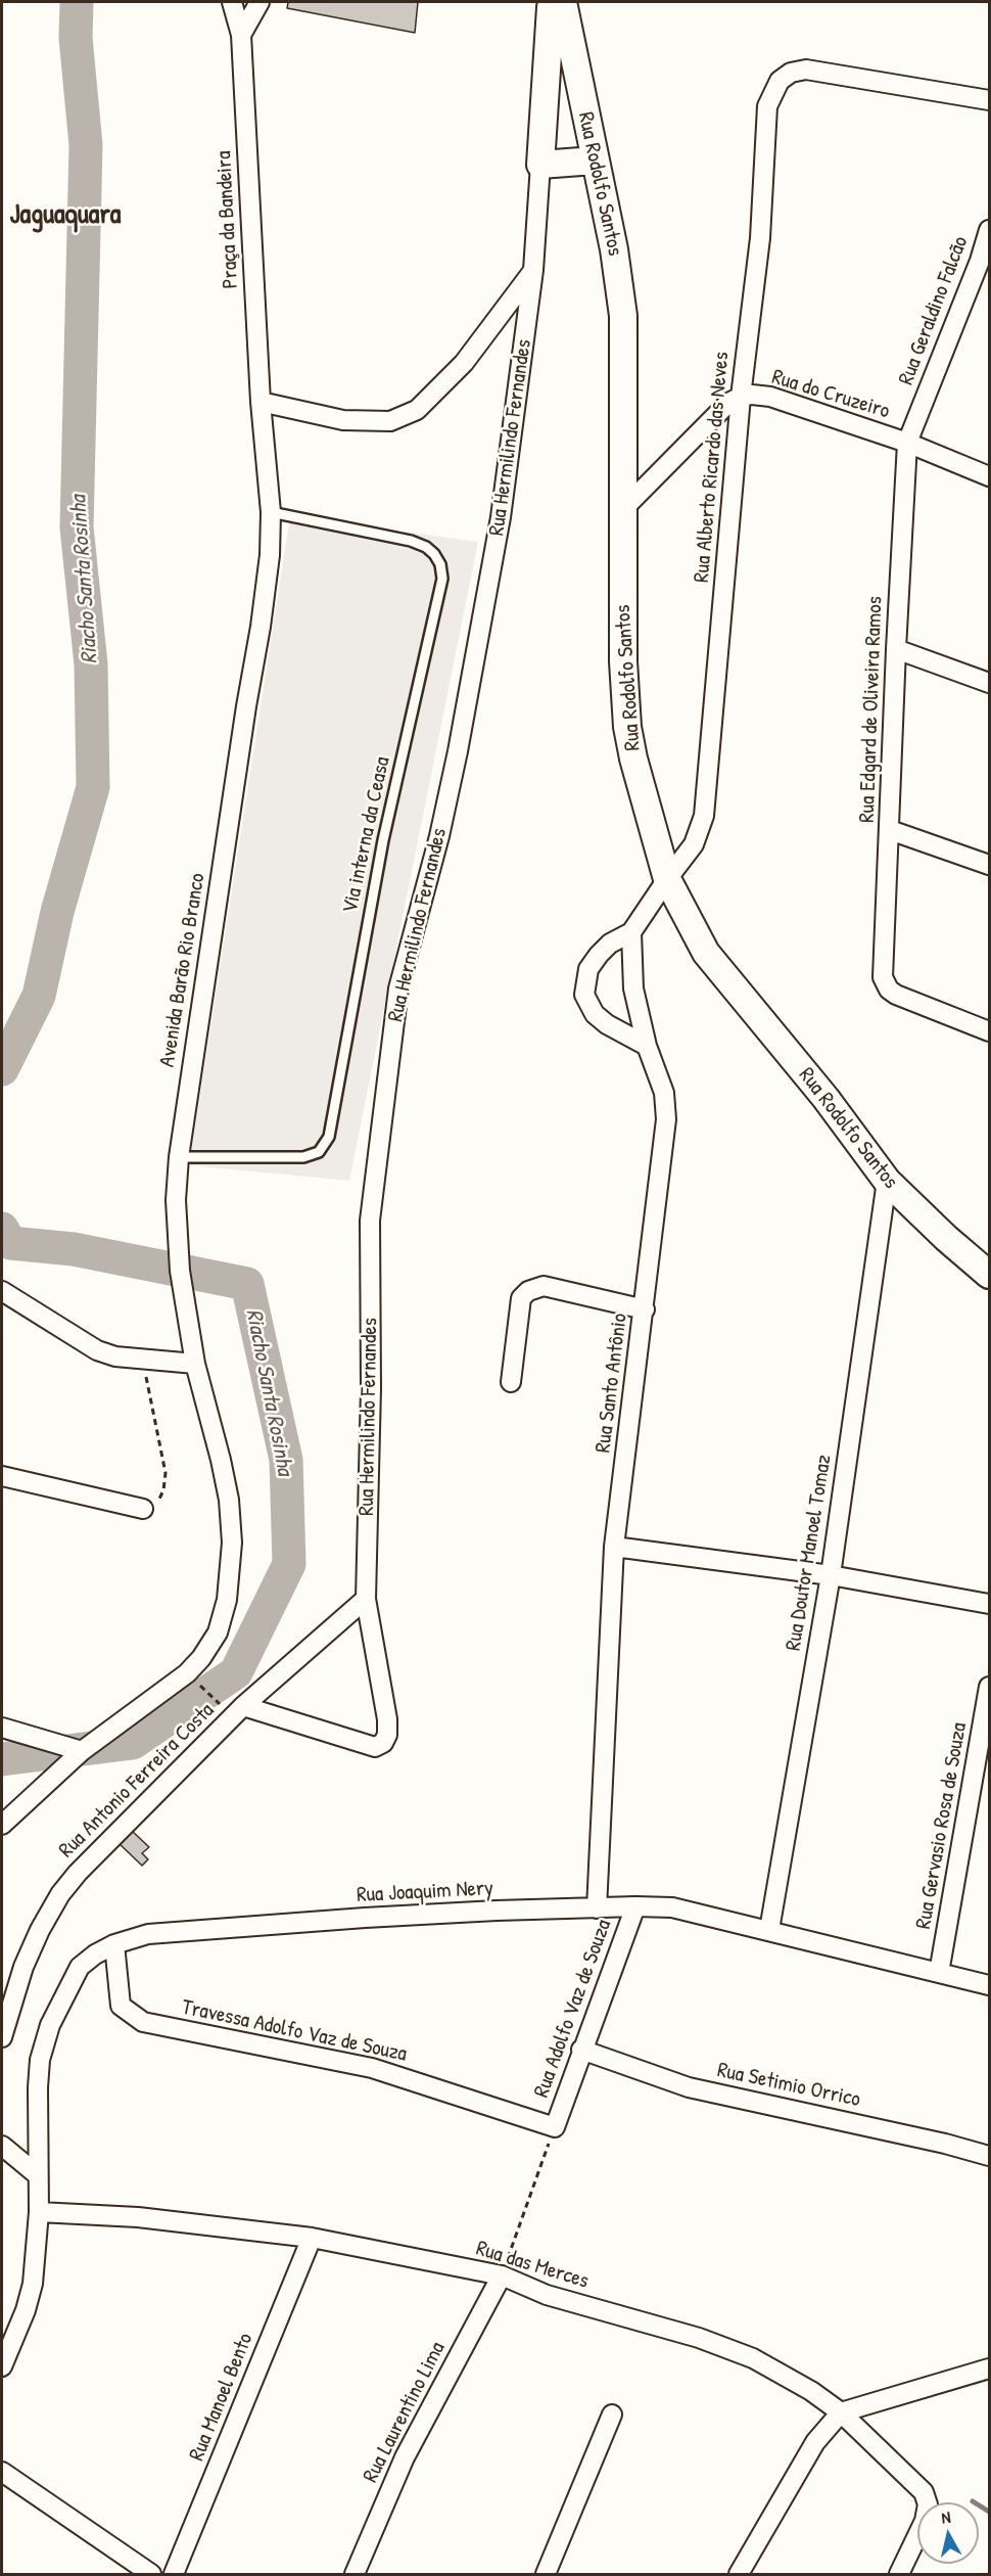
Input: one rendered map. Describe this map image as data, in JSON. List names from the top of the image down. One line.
{"streets":{"main road":["Rua Rodolfo Santos","Rua Hermilindo Fernandes"],"street":["Praça da Bandeira","Rua Geraldino Falcão","Rua do Cruzeiro","Rua Alberto Ricardo das Neves","Rua Edgard de Oliveira Ramos","Avenida Barão Rio Branco","Rua Santo Antônio","Rua Doutor Manoel Tomaz","Rua Antonio Ferreira Costa","Rua Gervasio Rosa de Souza","Rua Joaquim Nery","Rua Adolfo Vaz de Souza","Travessa Adolfo Vaz de Souza","Rua Setimio Orrico","Rua das Merces","Rua Manoel Bento","Rua Laurentino Lima"],"lane":["Via interna da Ceasa"]},"crossings":[["Rua Rodolfo Santos","Rua do Cruzeiro"],["Rua Rodolfo Santos","Rua Alberto Ricardo das Neves"],["Rua Rodolfo Santos","Rua Doutor Manoel Tomaz"],["Praça da Bandeira","Avenida Barão Rio Branco"],["Rua Geraldino Falcão","Rua do Cruzeiro"],["Rua Geraldino Falcão","Rua Edgard de Oliveira Ramos"],["Rua do Cruzeiro","Rua Alberto Ricardo das Neves"],["Rua do Cruzeiro","Rua Edgard de Oliveira Ramos"],["Rua Hermilindo Fernandes","Rua Antonio Ferreira Costa"],["Via interna da Ceasa","Avenida Barão Rio Branco"],["Rua Santo Antônio","Rua Joaquim Nery"],["Rua Doutor Manoel Tomaz","Rua Joaquim Nery"],["Rua Gervasio Rosa de Souza","Rua Joaquim Nery"],["Rua Joaquim Nery","Rua Adolfo Vaz de Souza"],["Rua Joaquim Nery","Travessa Adolfo Vaz de Souza"],["Rua Joaquim Nery","Rua das Merces"],["Rua Adolfo Vaz de Souza","Travessa Adolfo Vaz de Souza"],["Rua Adolfo Vaz de Souza","Rua Setimio Orrico"],["Rua das Merces","Rua Manoel Bento"],["Rua das Merces","Rua Laurentino Lima"]],"districts":["Jaguaquara"],"water":["Riacho Santa Rosinha"],"north":"top"}
